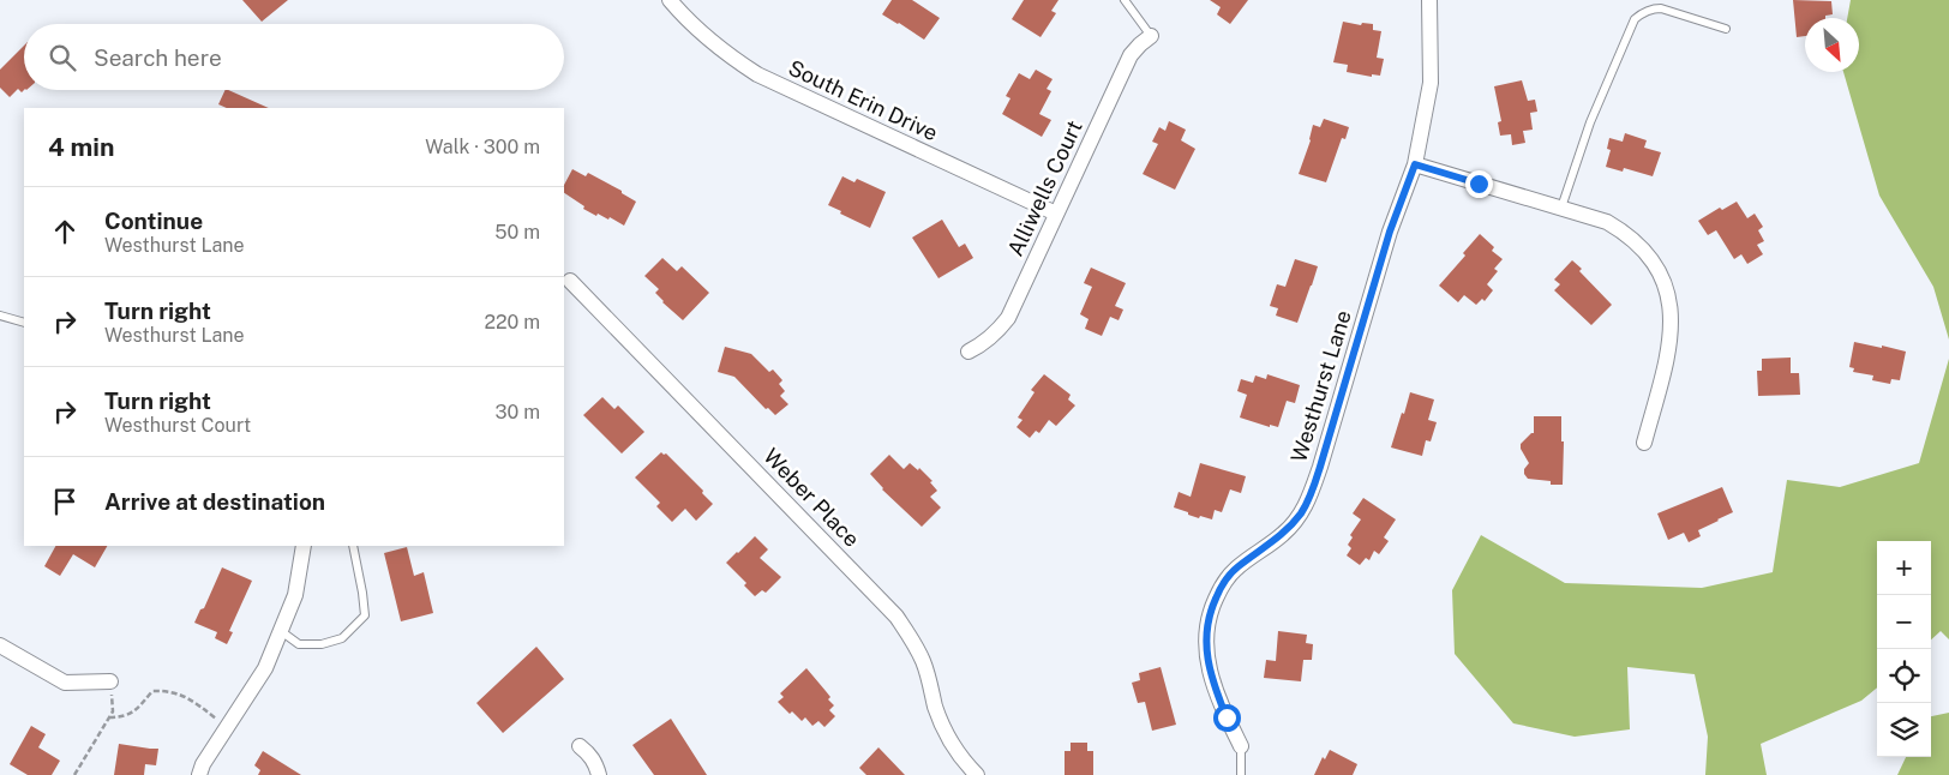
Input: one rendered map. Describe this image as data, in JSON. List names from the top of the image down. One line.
{"streets":{"street":["South Erin Drive","Alliwells Court","Westhurst Lane","Weber Place"]},"crossings":[["South Erin Drive","Alliwells Court"]],"north":"bottom right","page":{"search":"Search here","heading":["4 min","Walk · 300 m"],"list":[["Continue","Westhurst Lane","50 m"],["Turn right","Westhurst Lane","220 m"],["Turn right","Westhurst Court","30 m"],"Arrive at destination"],"map_buttons":["+","−"]}}
